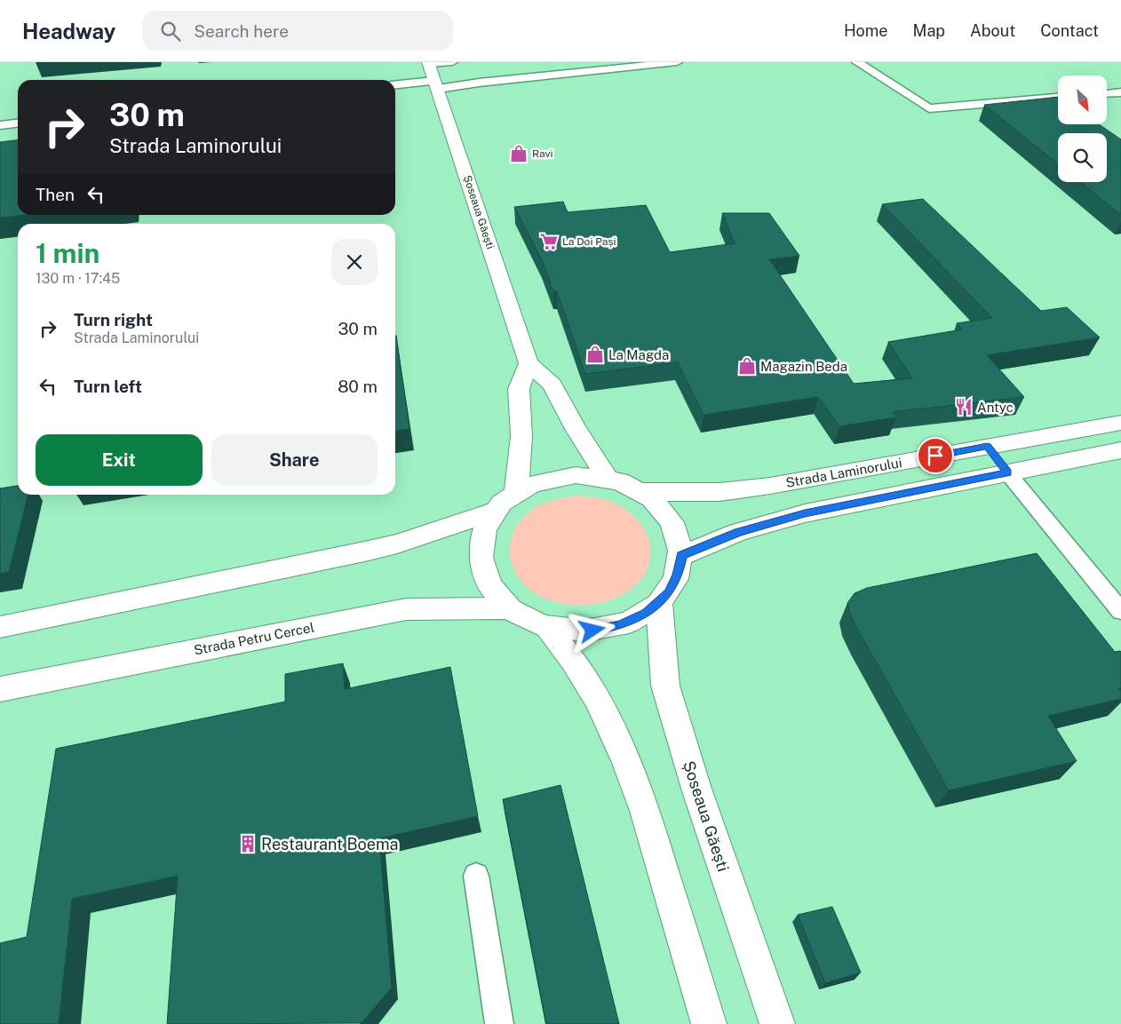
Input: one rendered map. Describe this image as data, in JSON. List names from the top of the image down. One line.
{"streets":{"main road":["Șoseaua Găești","Strada Laminorului","Strada Petru Cercel"]},"places":{"shop":["Ravi","La Magda","Magazin Beda"],"supermarket":["La Doi Pași"],"restaurant":["Antyc"],"building":["Restaurant Boema"]},"north":"bottom right","page":{"header":"Headway","search":"Search here","nav":["Home","Map","About","Contact"],"turn":["30 m","Strada Laminorului"],"then":"Then","heading":["1 min","130 m · 17:45"],"list":[{"name":"Turn right","note":"Strada Laminorului","value":"30 m"},{"name":"Turn left","value":"80 m"}],"buttons":["Exit","Share"]}}
